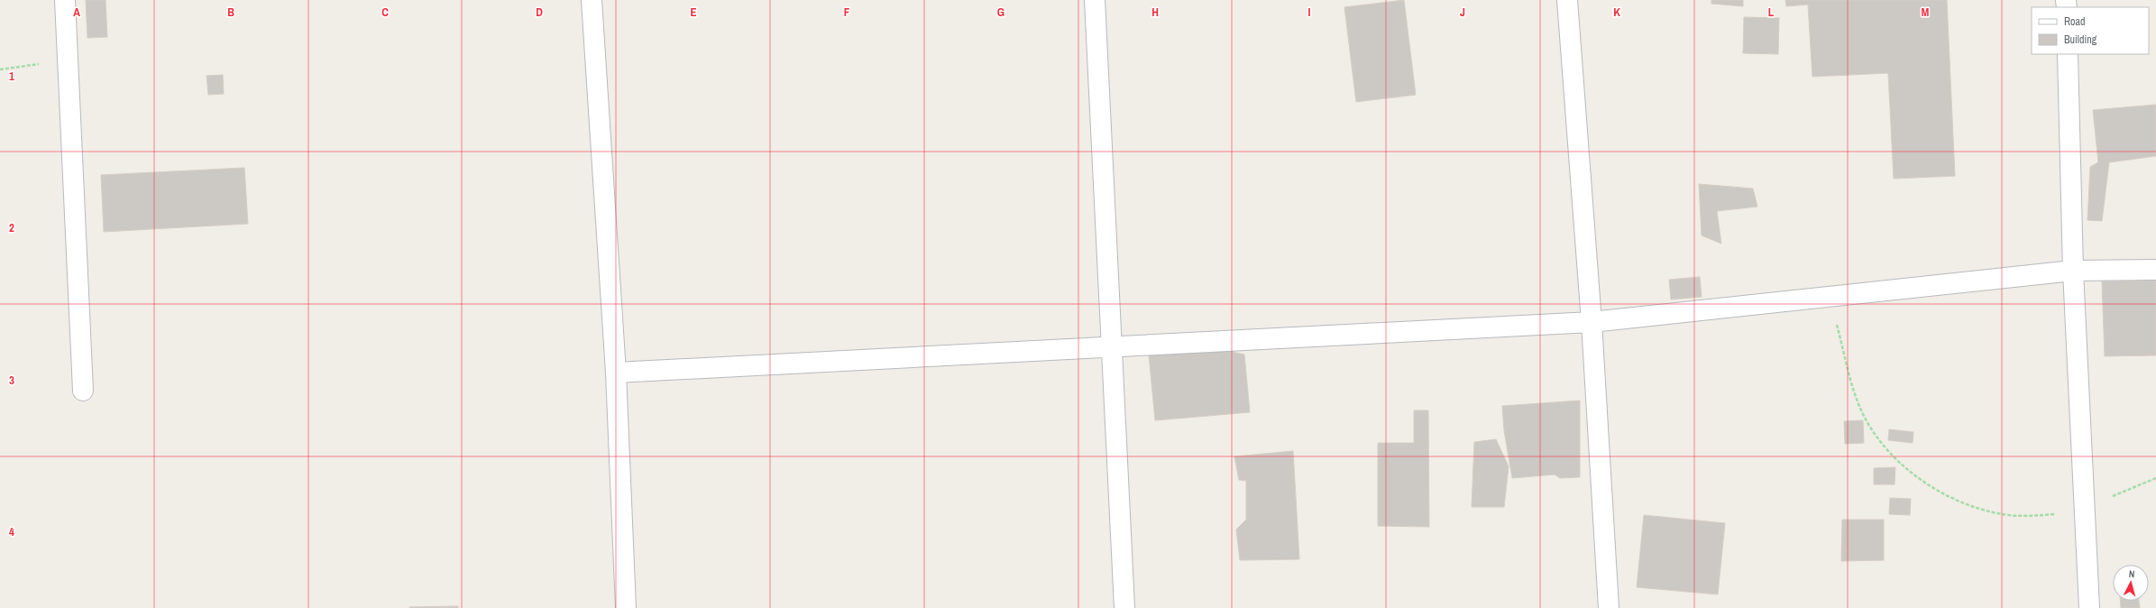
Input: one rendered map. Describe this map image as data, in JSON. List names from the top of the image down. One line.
{"legend":["Road","Building"],"north":"top","grid":{"columns":["A","B","C","D","E","F","G","H","I","J","K","L","M"],"rows":["1","2","3","4"]}}
